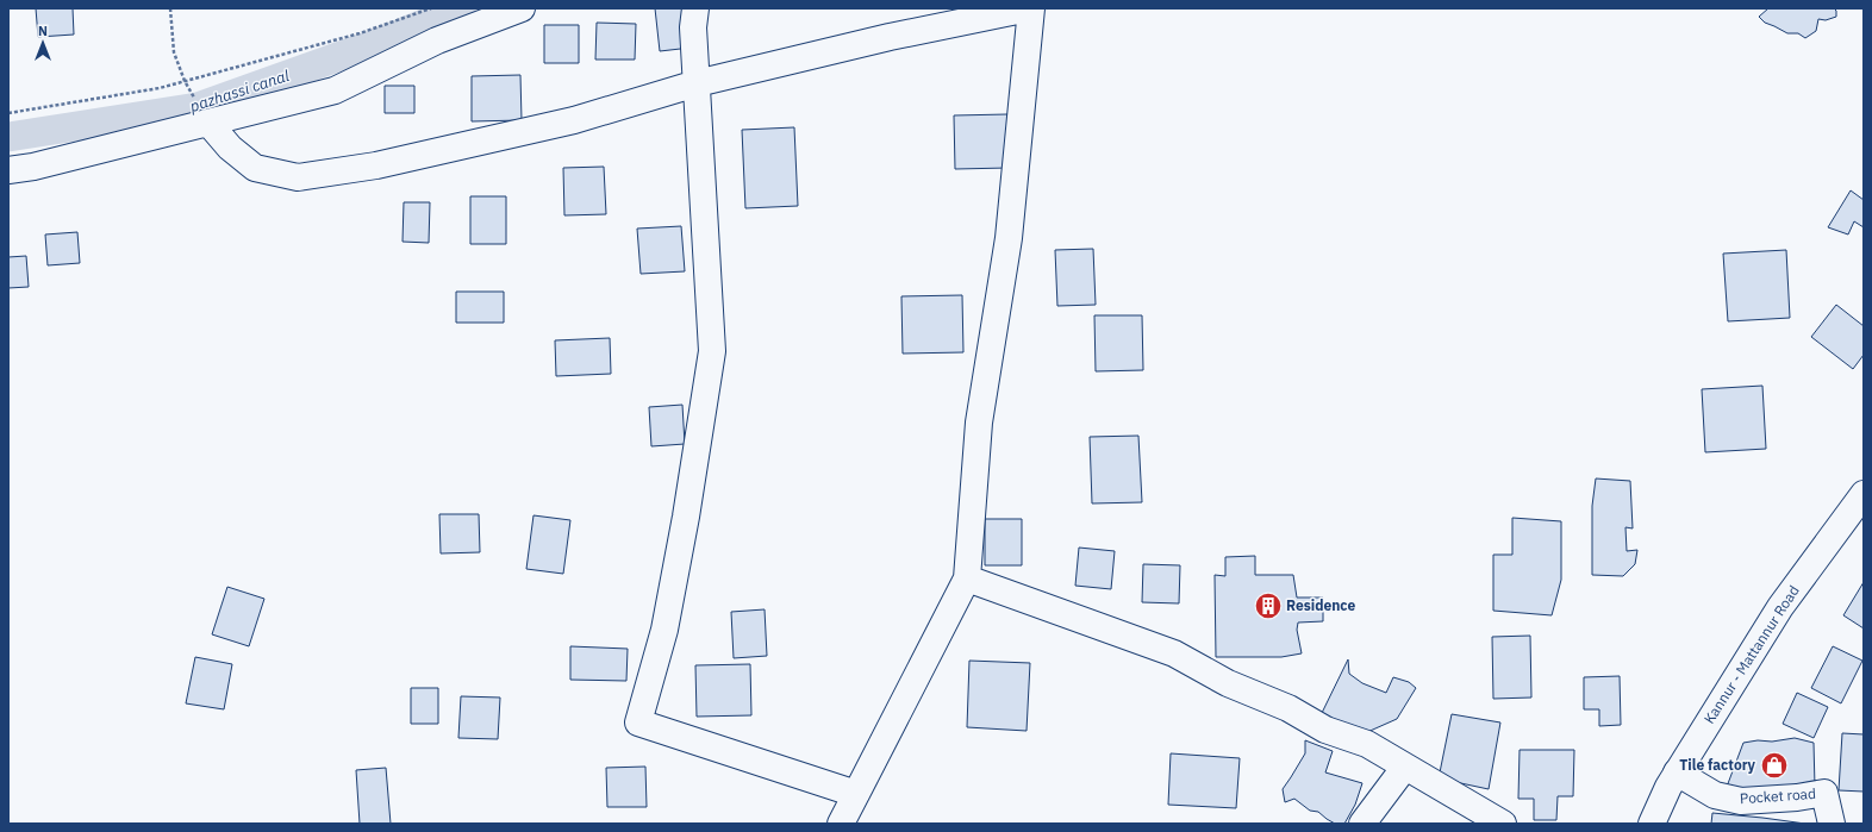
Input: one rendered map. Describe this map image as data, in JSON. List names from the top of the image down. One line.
{"streets":{"street":["Kannur - Mattannur Road","Pocket road"]},"crossings":[["Kannur - Mattannur Road","Pocket road"]],"water":["pazhassi canal"],"places":{"building":["Residence"],"shop":["Tile factory"]},"north":"top"}
